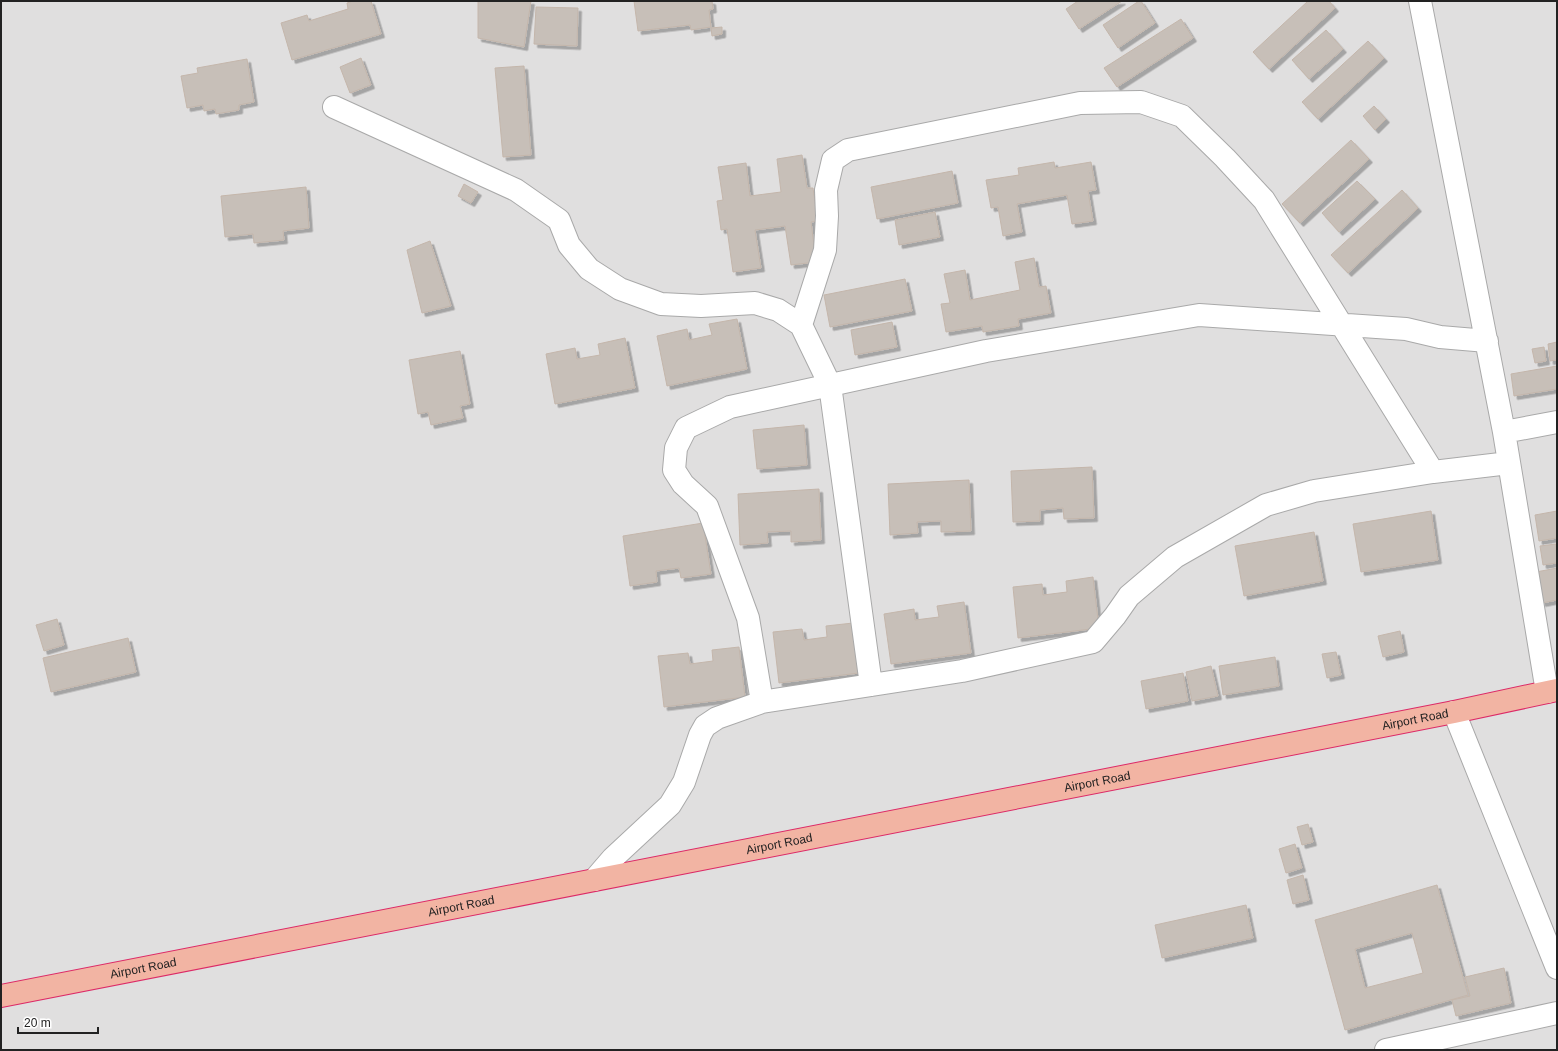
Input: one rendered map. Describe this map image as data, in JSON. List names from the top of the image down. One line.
{"streets":{"highway":["Airport Road"]},"scale_bar":"20 m"}
